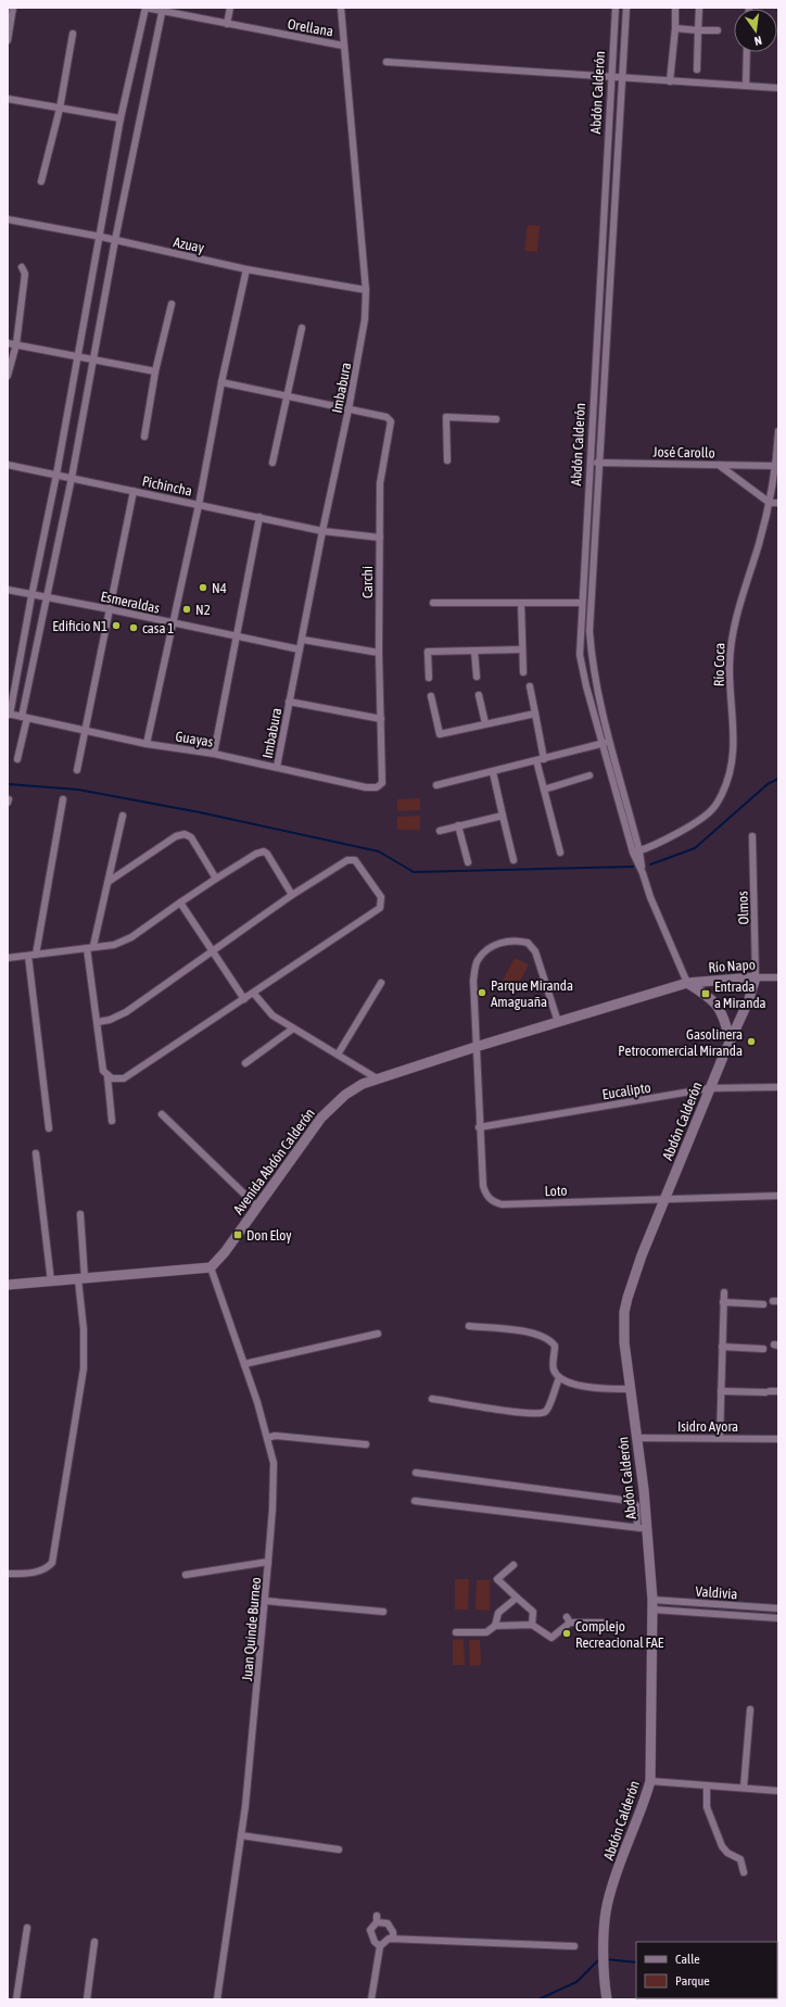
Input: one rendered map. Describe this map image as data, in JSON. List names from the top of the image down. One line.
{"streets":{"street":["Orellana","Abdón Calderón","Azuay","Imbabura","José Carollo","Pichincha","Carchi","Esmeraldas","Río Coca","Guayas","Olmos","Río Napo","Eucalipto","Avenida Abdón Calderón","Loto","Isidro Ayora","Valdivia","Juan Quinde Burneo"]},"crossings":[["Orellana","Imbabura"],["Abdón Calderón","José Carollo"],["Abdón Calderón","Río Coca"],["Abdón Calderón","Olmos"],["Abdón Calderón","Río Napo"],["Abdón Calderón","Eucalipto"],["Abdón Calderón","Avenida Abdón Calderón"],["Abdón Calderón","Loto"],["Abdón Calderón","Isidro Ayora"],["Abdón Calderón","Valdivia"],["Azuay","Imbabura"],["Imbabura","Pichincha"],["Imbabura","Carchi"],["Imbabura","Esmeraldas"],["Imbabura","Guayas"],["José Carollo","Río Coca"],["Pichincha","Carchi"],["Carchi","Guayas"],["Olmos","Río Napo"],["Río Napo","Avenida Abdón Calderón"],["Eucalipto","Loto"],["Avenida Abdón Calderón","Loto"],["Avenida Abdón Calderón","Juan Quinde Burneo"]],"places":{"other":["N4","N2","Edificio N1","casa 1","Parque Miranda Amaguaña","Gasolinera Petrocomercial Miranda","Complejo Recreacional FAE"],"transit":["Entrada a Miranda","Don Eloy"]},"legend":["Calle","Parque"],"north":"bottom"}
